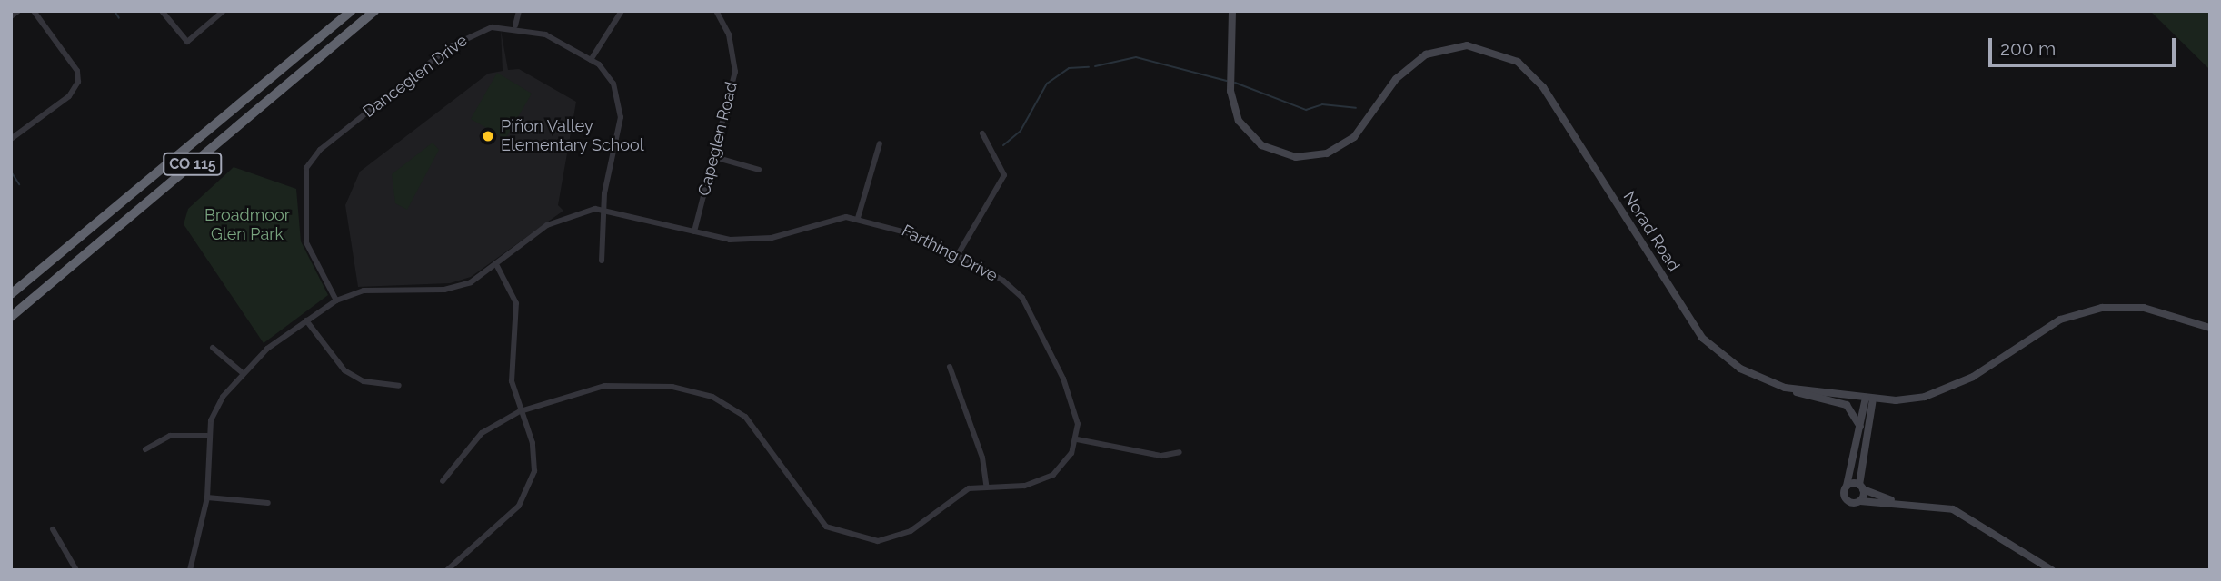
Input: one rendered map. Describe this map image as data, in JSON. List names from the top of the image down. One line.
{"streets":{"highway":["CO 115"],"street":["Danceglen Drive","Capeglen Road","Norad Road","Farthing Drive"]},"crossings":[["Danceglen Drive","Farthing Drive"],["Capeglen Road","Farthing Drive"]],"parks":["Broadmoor Glen Park"],"places":["Piñon Valley Elementary School"],"scale_bar":"200 m"}
